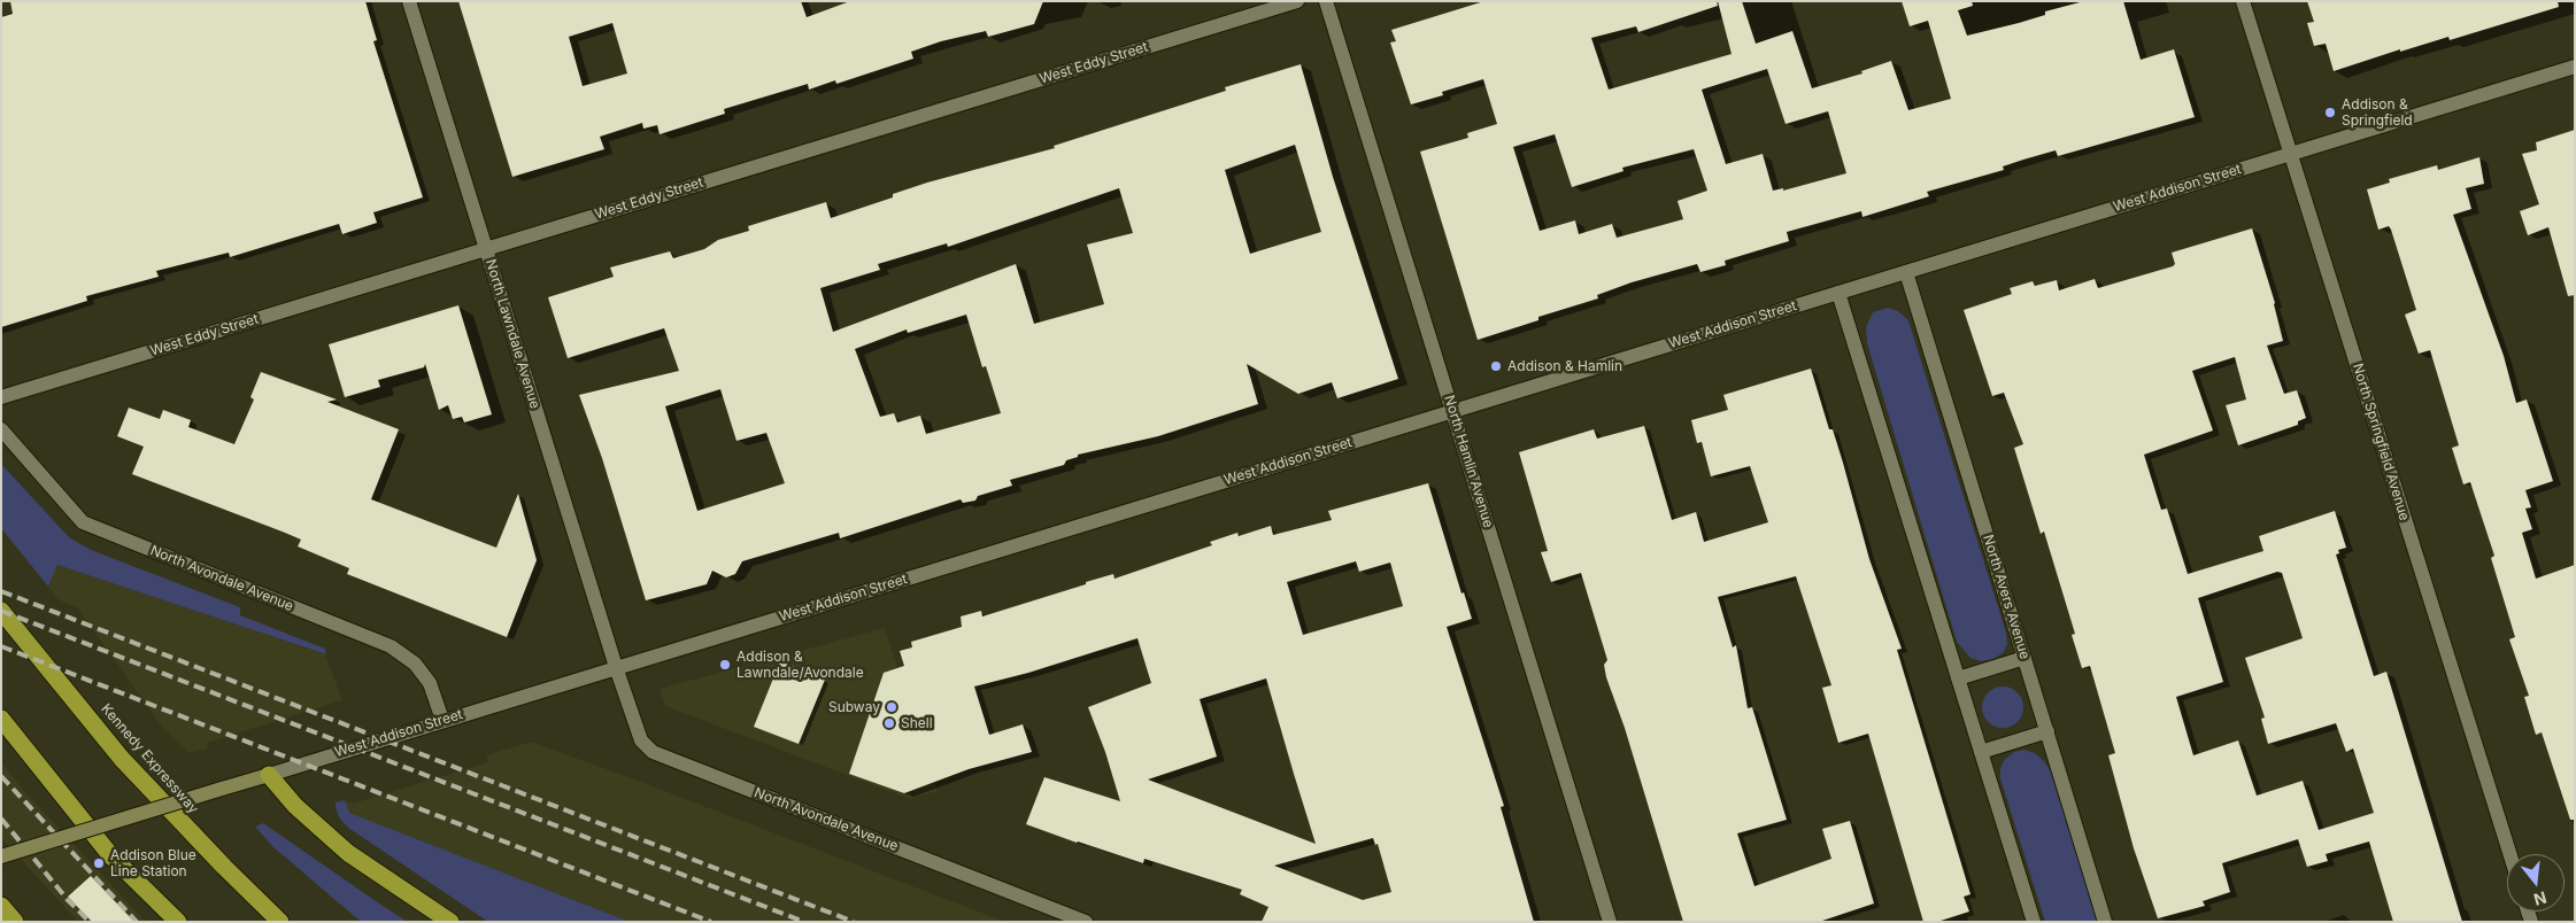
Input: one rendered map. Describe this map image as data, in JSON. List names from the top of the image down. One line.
{"streets":{"highway":["Kennedy Expressway"],"main road":["West Addison Street"],"street":["West Eddy Street","North Lawndale Avenue","North Springfield Avenue","North Hamlin Avenue","North Avondale Avenue","North Avers Avenue"]},"crossings":[["West Eddy Street","North Lawndale Avenue"],["West Addison Street","North Lawndale Avenue"],["West Addison Street","North Springfield Avenue"],["West Addison Street","North Hamlin Avenue"],["West Addison Street","North Avondale Avenue"],["West Addison Street","North Avers Avenue"],["North Lawndale Avenue","North Avondale Avenue"]],"places":["Addison & Springfield","Addison & Hamlin","Addison & Lawndale/Avondale","Subway","Shell","Addison Blue Line Station"],"north":"bottom"}
